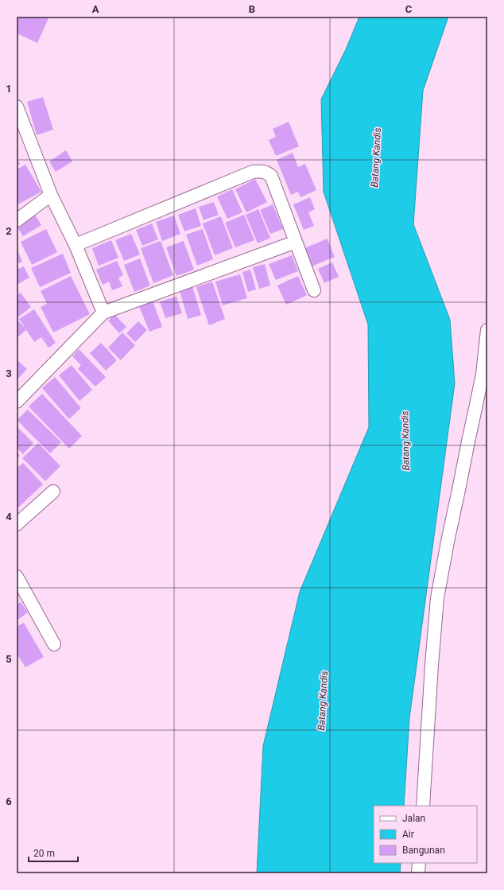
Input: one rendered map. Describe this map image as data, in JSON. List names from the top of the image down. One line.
{"water":["Batang Kandis"],"legend":["Jalan","Air","Bangunan"],"scale_bar":"20 m","grid":{"columns":["A","B","C"],"rows":["1","2","3","4","5","6"]}}
